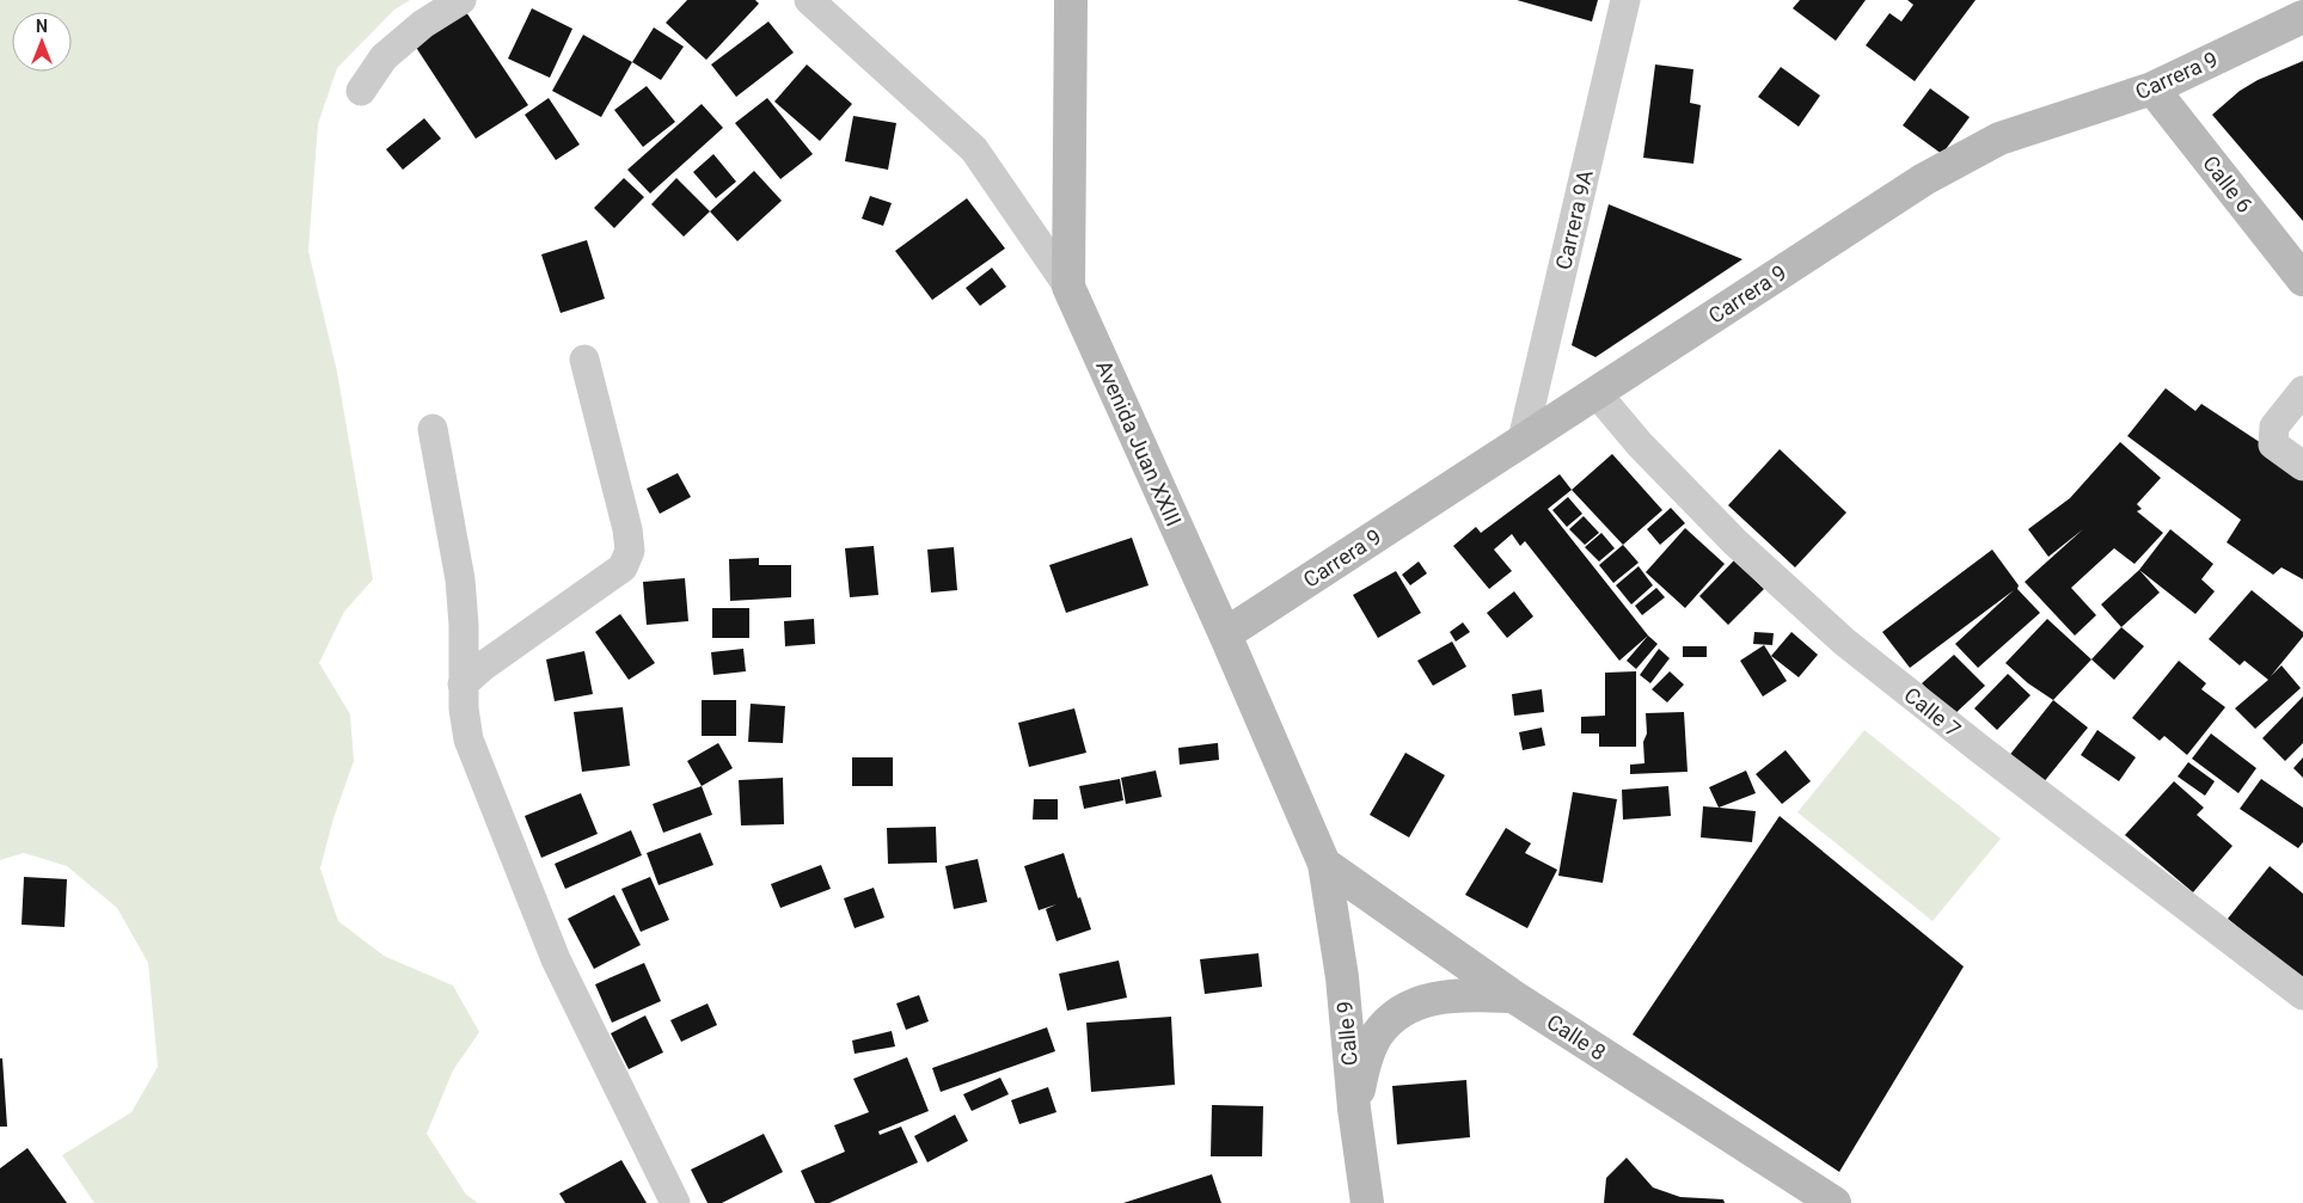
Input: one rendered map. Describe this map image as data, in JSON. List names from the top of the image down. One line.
{"streets":{"street":["Carrera 9","Calle 6","Carrera 9A","Avenida Juan XXIII","Calle 7","Calle 9","Calle 8"]},"crossings":[["Carrera 9","Calle 6"],["Carrera 9","Carrera 9A"],["Carrera 9","Avenida Juan XXIII"],["Carrera 9","Calle 7"],["Avenida Juan XXIII","Calle 9"],["Avenida Juan XXIII","Calle 8"],["Calle 9","Calle 8"]],"north":"top"}
